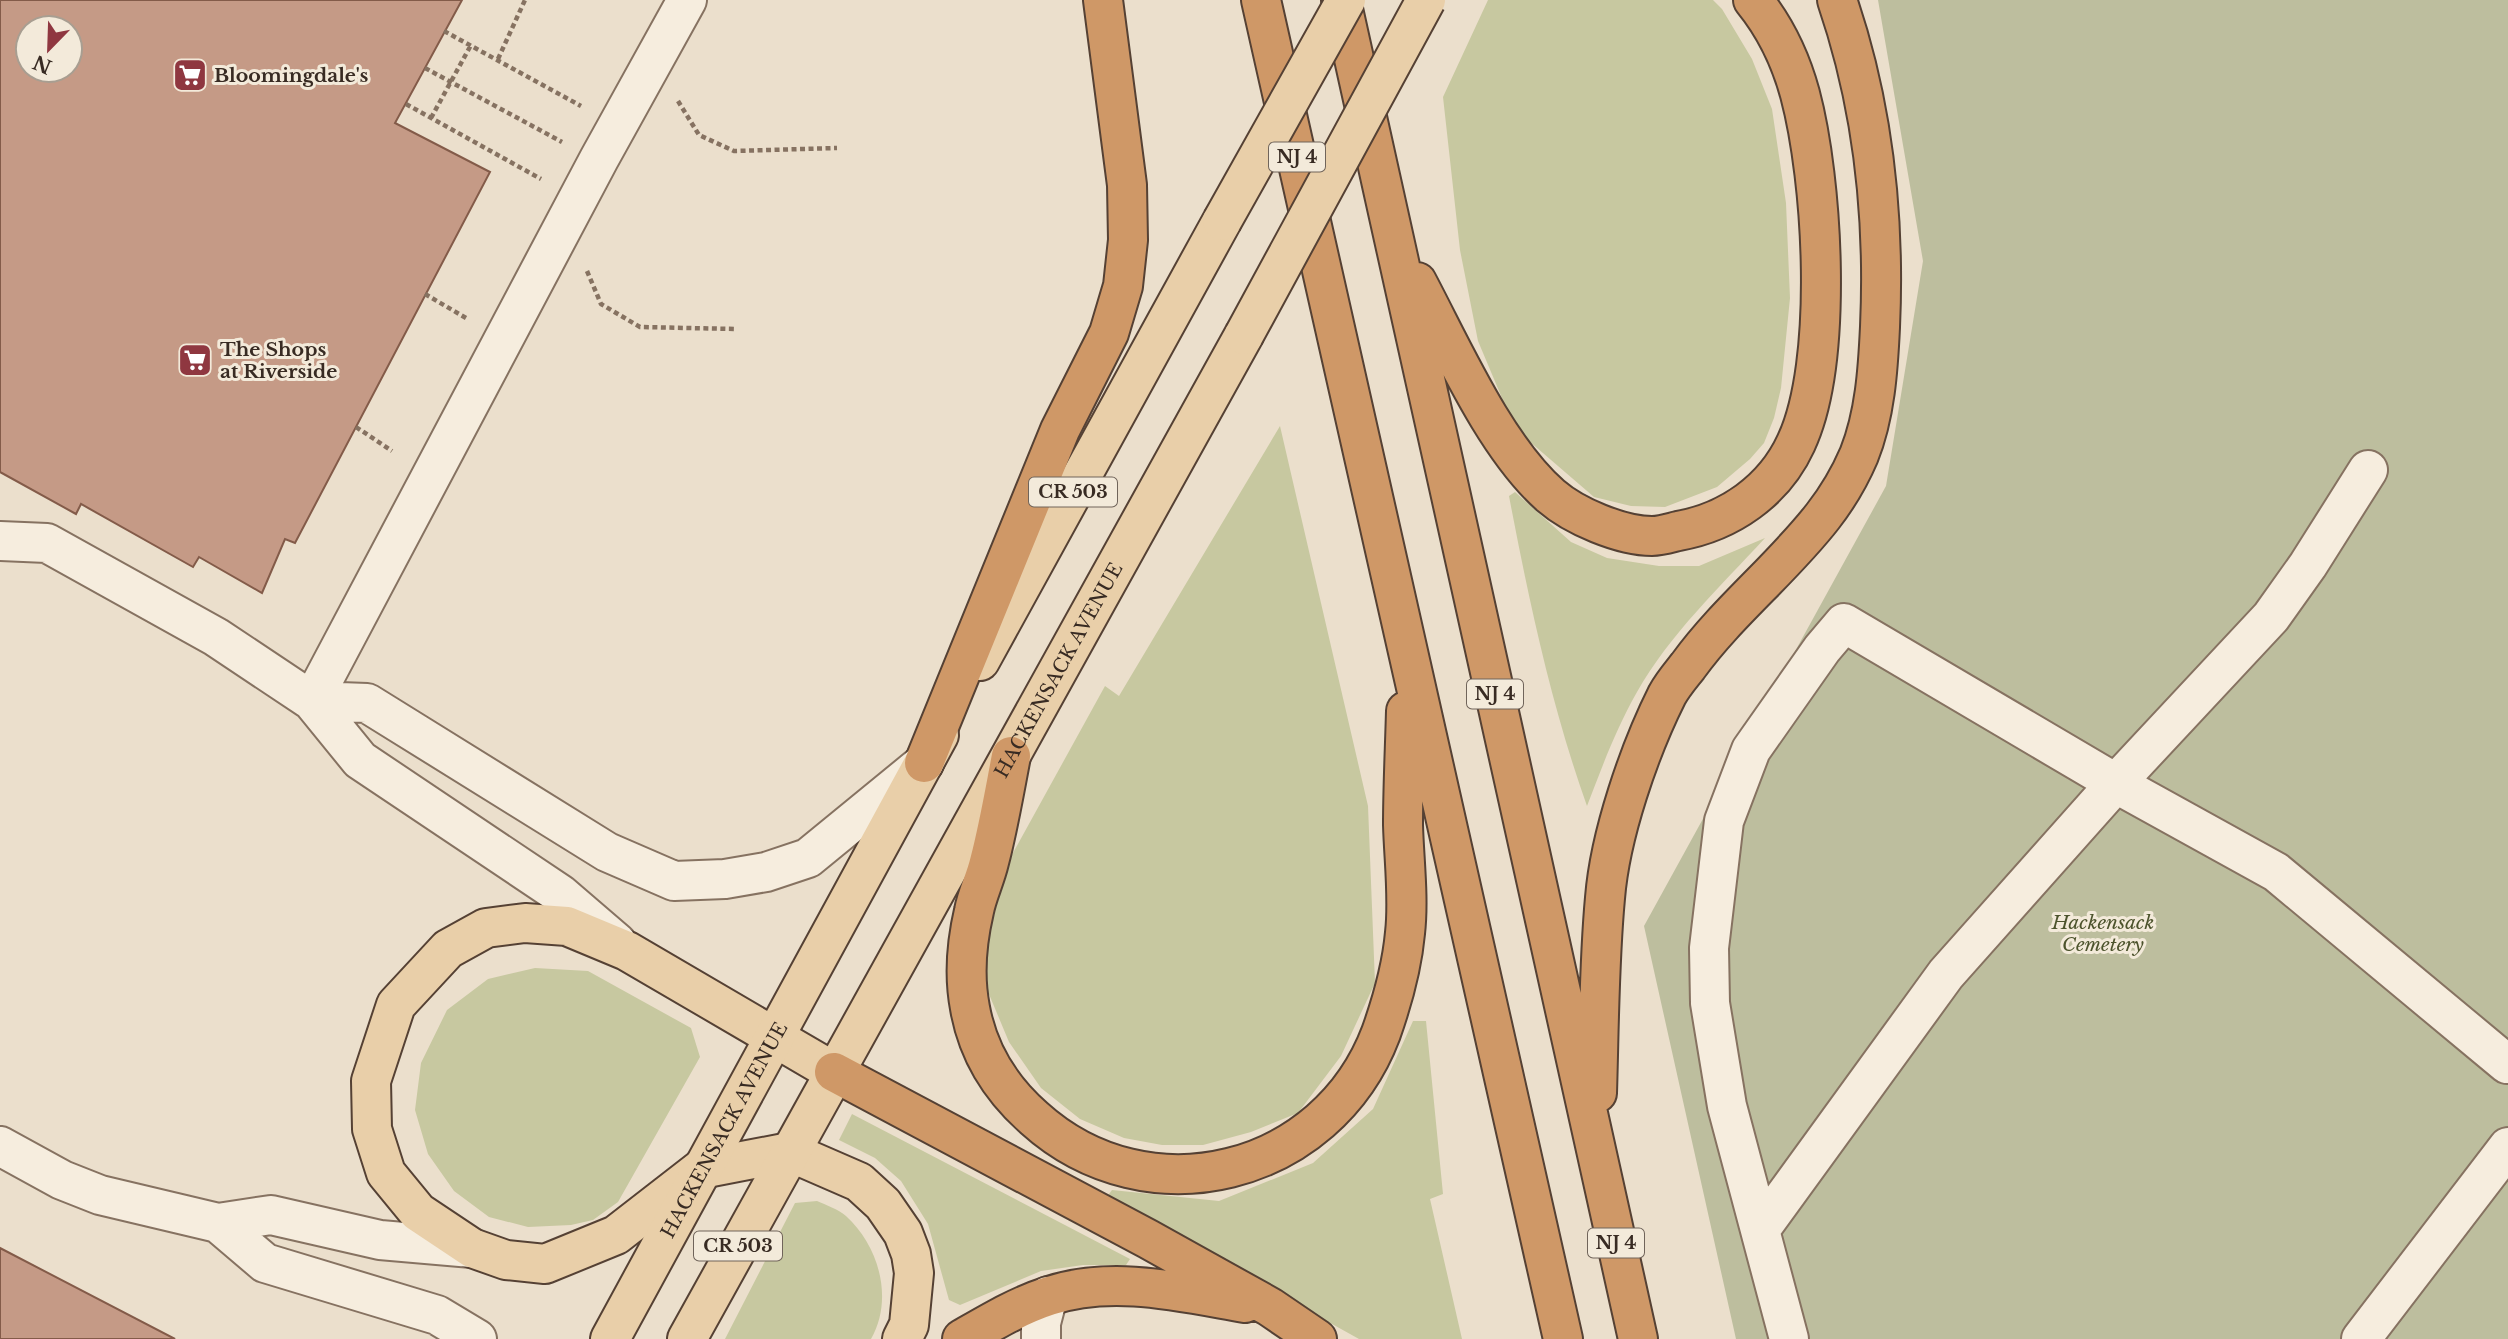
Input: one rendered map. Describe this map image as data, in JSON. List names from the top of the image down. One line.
{"streets":{"highway":["NJ 4"],"main road":["CR 503","HACKENSACK AVENUE"]},"crossings":[["NJ 4","HACKENSACK AVENUE"]],"parks":["Hackensack Cemetery"],"places":{"supermarket":["Bloomingdale's","The Shops at Riverside"]},"north":"bottom left"}
